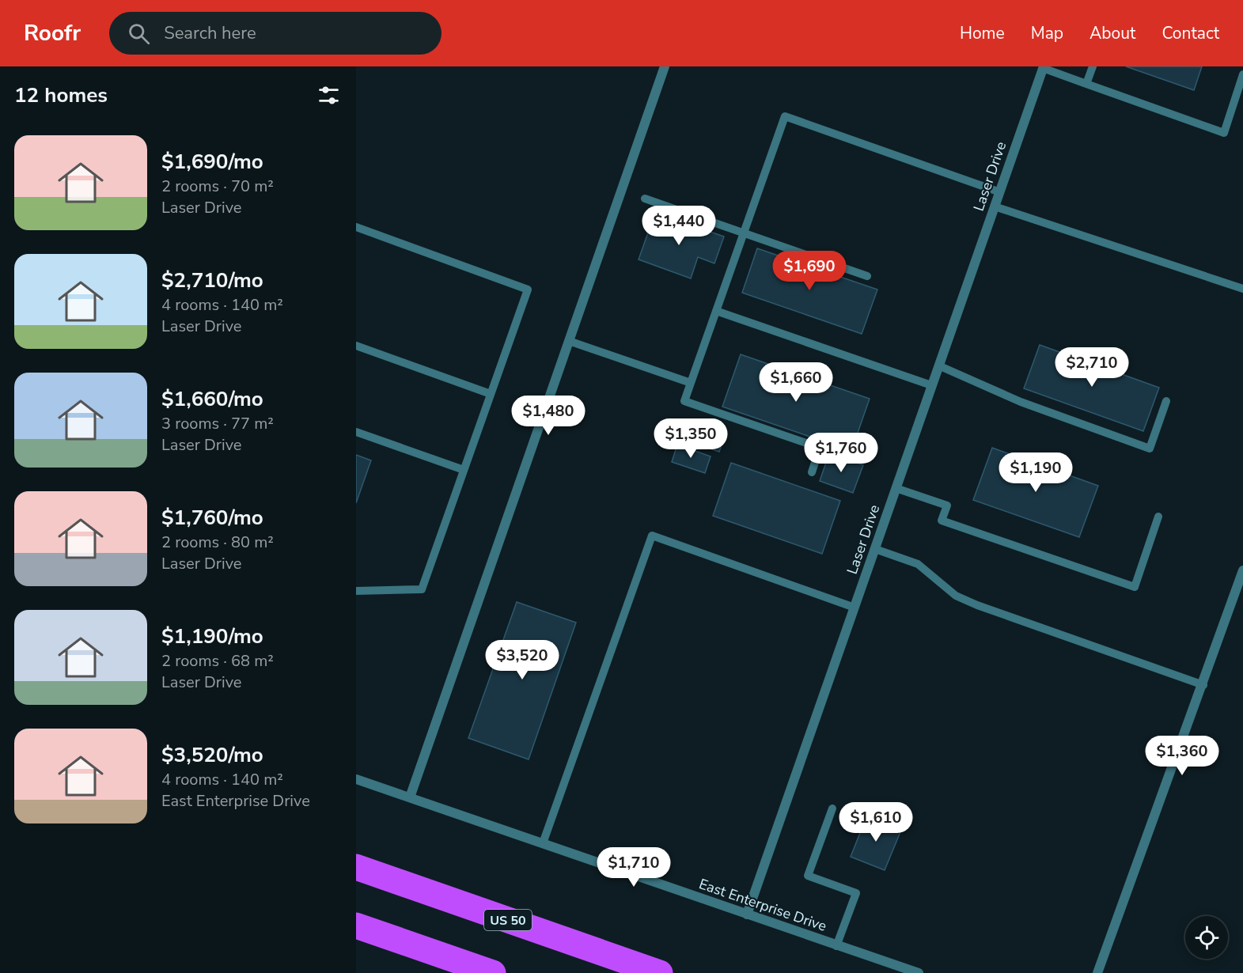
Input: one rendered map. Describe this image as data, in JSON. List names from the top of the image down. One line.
{"streets":{"highway":["US 50"],"street":["Laser Drive","East Enterprise Drive"]},"crossings":[["Laser Drive","East Enterprise Drive"]],"page":{"header":"Roofr","search":"Search here","nav":["Home","Map","About","Contact"],"heading":"12 homes","list":[{"name":"$1,690/mo","note":"2 rooms · 70 m² · Laser Drive"},{"name":"$2,710/mo","note":"4 rooms · 140 m² · Laser Drive"},{"name":"$1,660/mo","note":"3 rooms · 77 m² · Laser Drive"},{"name":"$1,760/mo","note":"2 rooms · 80 m² · Laser Drive"},{"name":"$1,190/mo","note":"2 rooms · 68 m² · Laser Drive"},{"name":"$3,520/mo","note":"4 rooms · 140 m² · East Enterprise Drive"}],"price":["$1,440","$1,690","$2,710","$1,660","$1,480","$1,350","$1,760","$1,190","$3,520","$1,360","$1,610","$1,710"]}}
